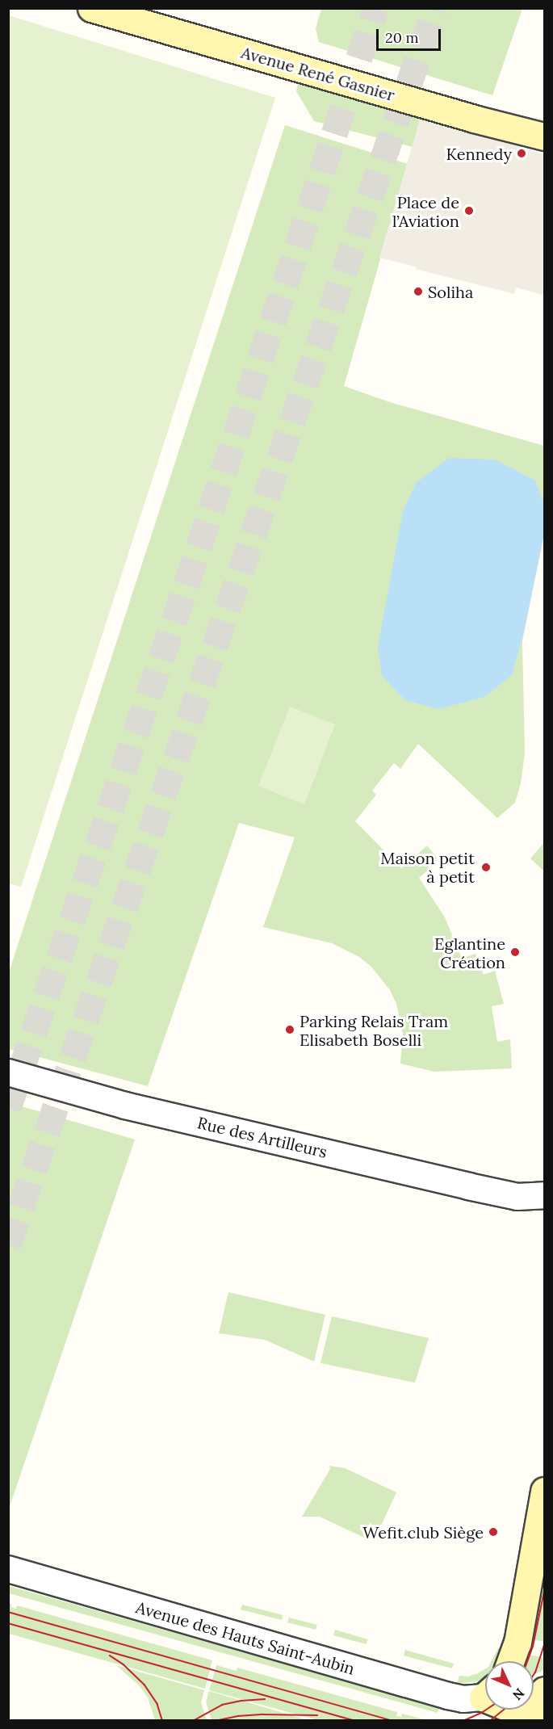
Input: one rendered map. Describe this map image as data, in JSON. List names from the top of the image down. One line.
{"streets":{"main road":["Avenue René Gasnier"],"street":["Rue des Artilleurs","Avenue des Hauts Saint-Aubin"]},"places":["Kennedy","Place de l’Aviation","Soliha","Maison petit à petit","Eglantine Création","Parking Relais Tram Elisabeth Boselli","Wefit.club Siège"],"scale_bar":"20 m","north":"bottom right"}
